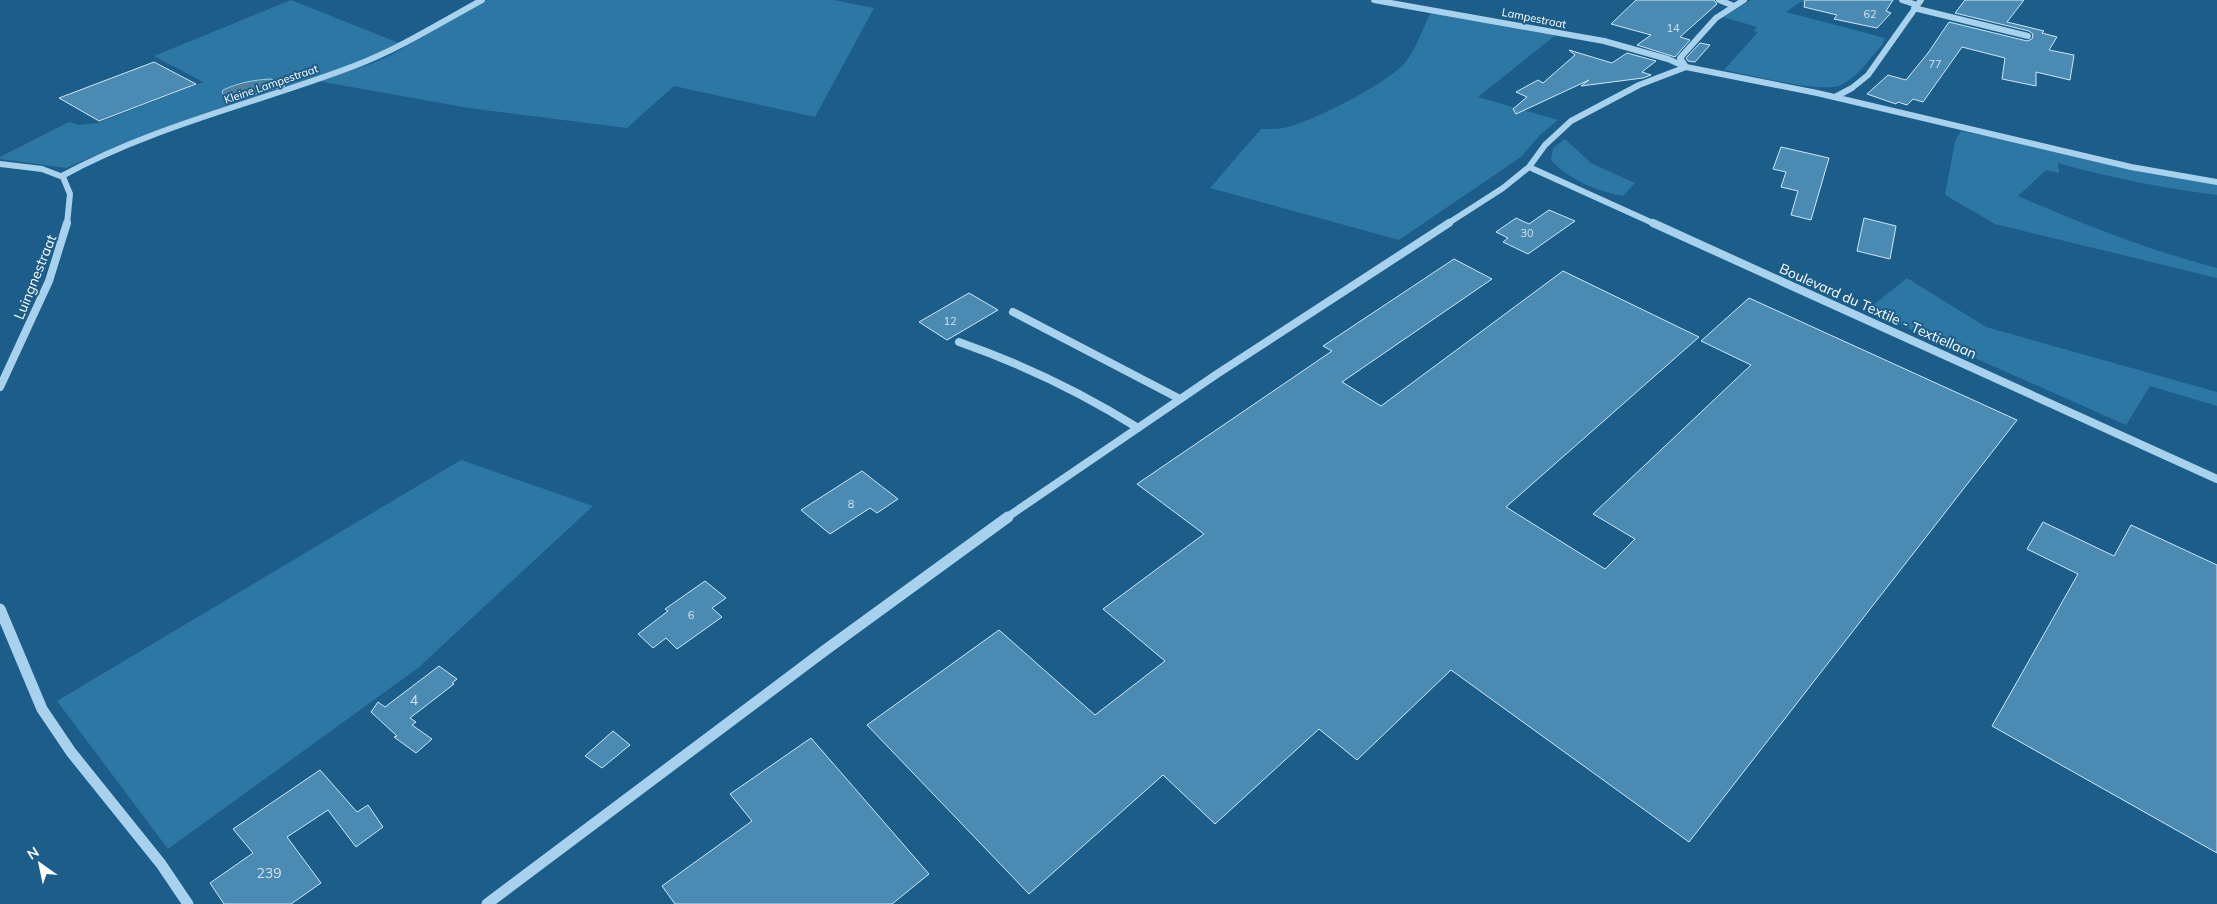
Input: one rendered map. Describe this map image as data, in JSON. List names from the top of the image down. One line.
{"streets":{"street":["Lampestraat","Kleine Lampestraat","Luingnestraat","Boulevard du Textile - Textiellaan"]},"crossings":[["Kleine Lampestraat","Luingnestraat"]],"house_numbers":["62","14","77","30","12","8","6","4","239"],"north":"top left"}
